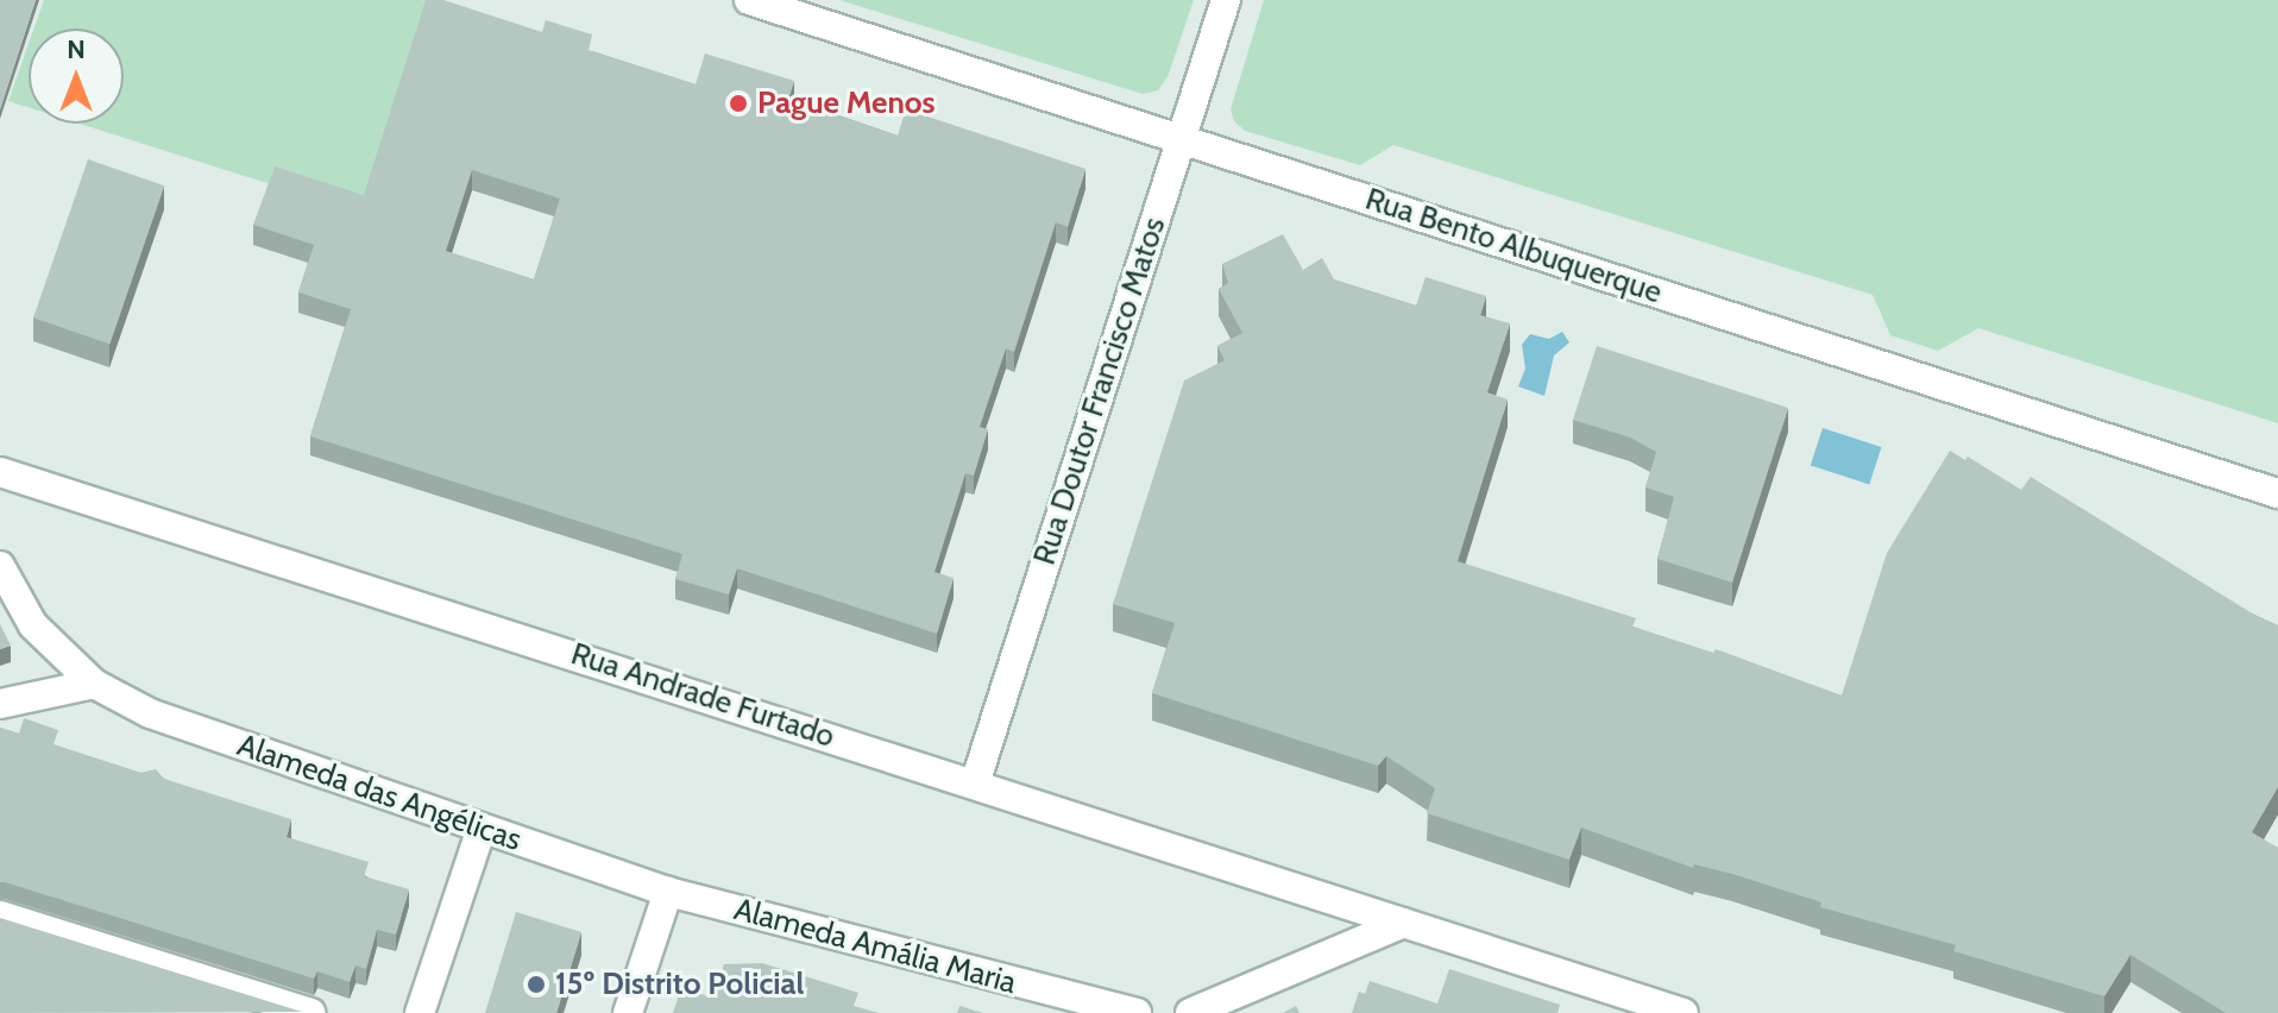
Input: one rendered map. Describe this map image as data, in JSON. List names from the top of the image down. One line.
{"streets":{"street":["Rua Bento Albuquerque","Rua Doutor Francisco Matos","Rua Andrade Furtado","Alameda das Angélicas","Alameda Amália Maria"]},"crossings":[["Rua Bento Albuquerque","Rua Doutor Francisco Matos"],["Rua Doutor Francisco Matos","Rua Andrade Furtado"],["Alameda das Angélicas","Alameda Amália Maria"]],"places":["Pague Menos","15º Distrito Policial"],"north":"top"}
